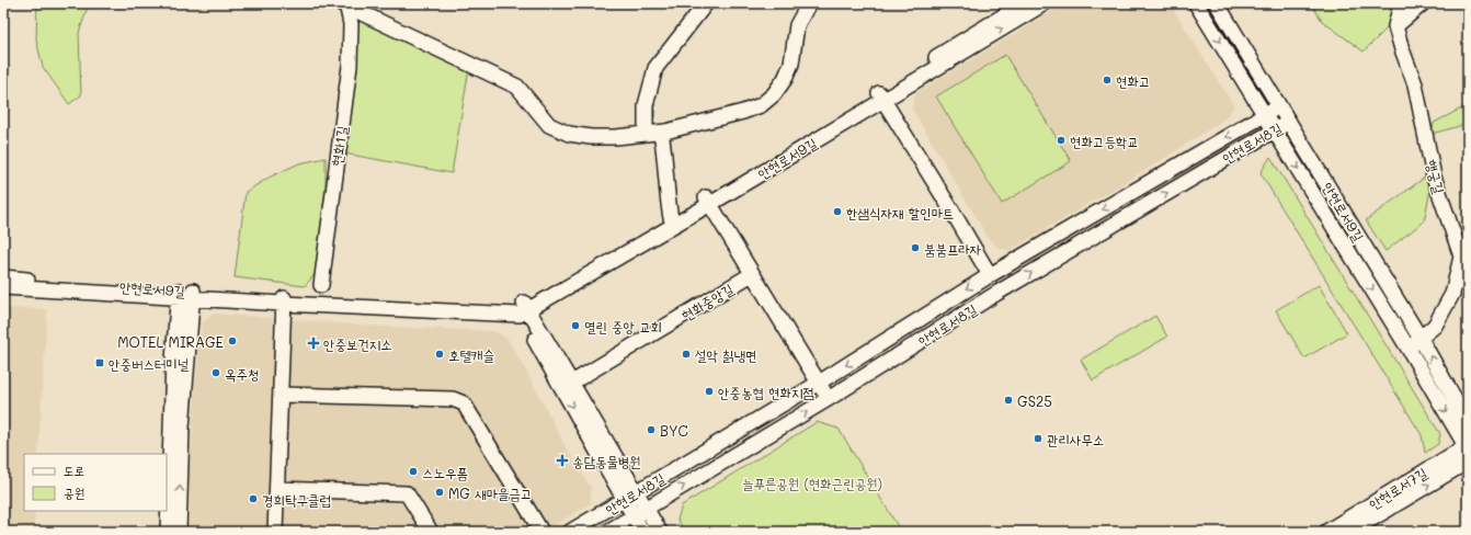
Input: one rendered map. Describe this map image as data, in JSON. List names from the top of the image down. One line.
{"streets":{"street":["안현로서8길","현화1길","안현로서9길","행궁길","현화중앙길","안현로서7길"]},"crossings":[["안현로서8길","안현로서9길"],["안현로서9길","행궁길"]],"parks":["늘푸른공원 (현화근린공원)"],"places":{"other":["현화고","현화고등학교","한샘식자재 할인마트","붐붐프라자","열린 중앙 교회","MOTEL MIRAGE","호텔캐슬","설악 칡냉면","옥주청","안중농협 현화지점","GS25","BYC","관리사무소","스노우폼","MG 새마을금고","경희탁구클럽"],"health":["안중보건지소","송담동물병원"],"transit":["안중버스터미널"]},"legend":["도로","공원"]}
